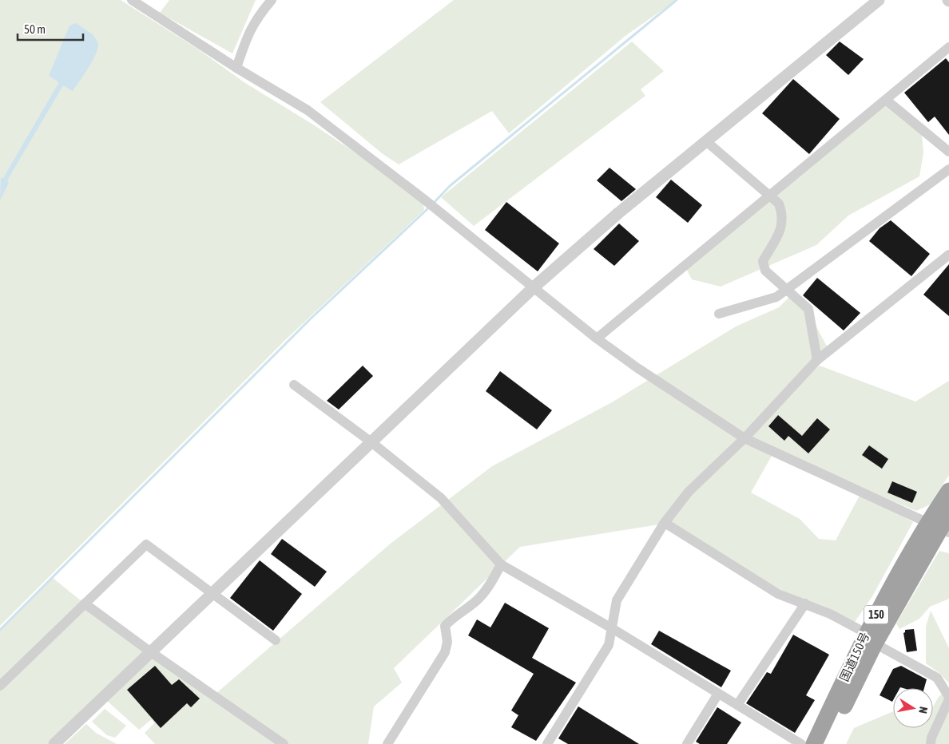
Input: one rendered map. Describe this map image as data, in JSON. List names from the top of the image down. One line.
{"streets":{"highway":["150","国道150号"]},"scale_bar":"50 m","north":"right"}
